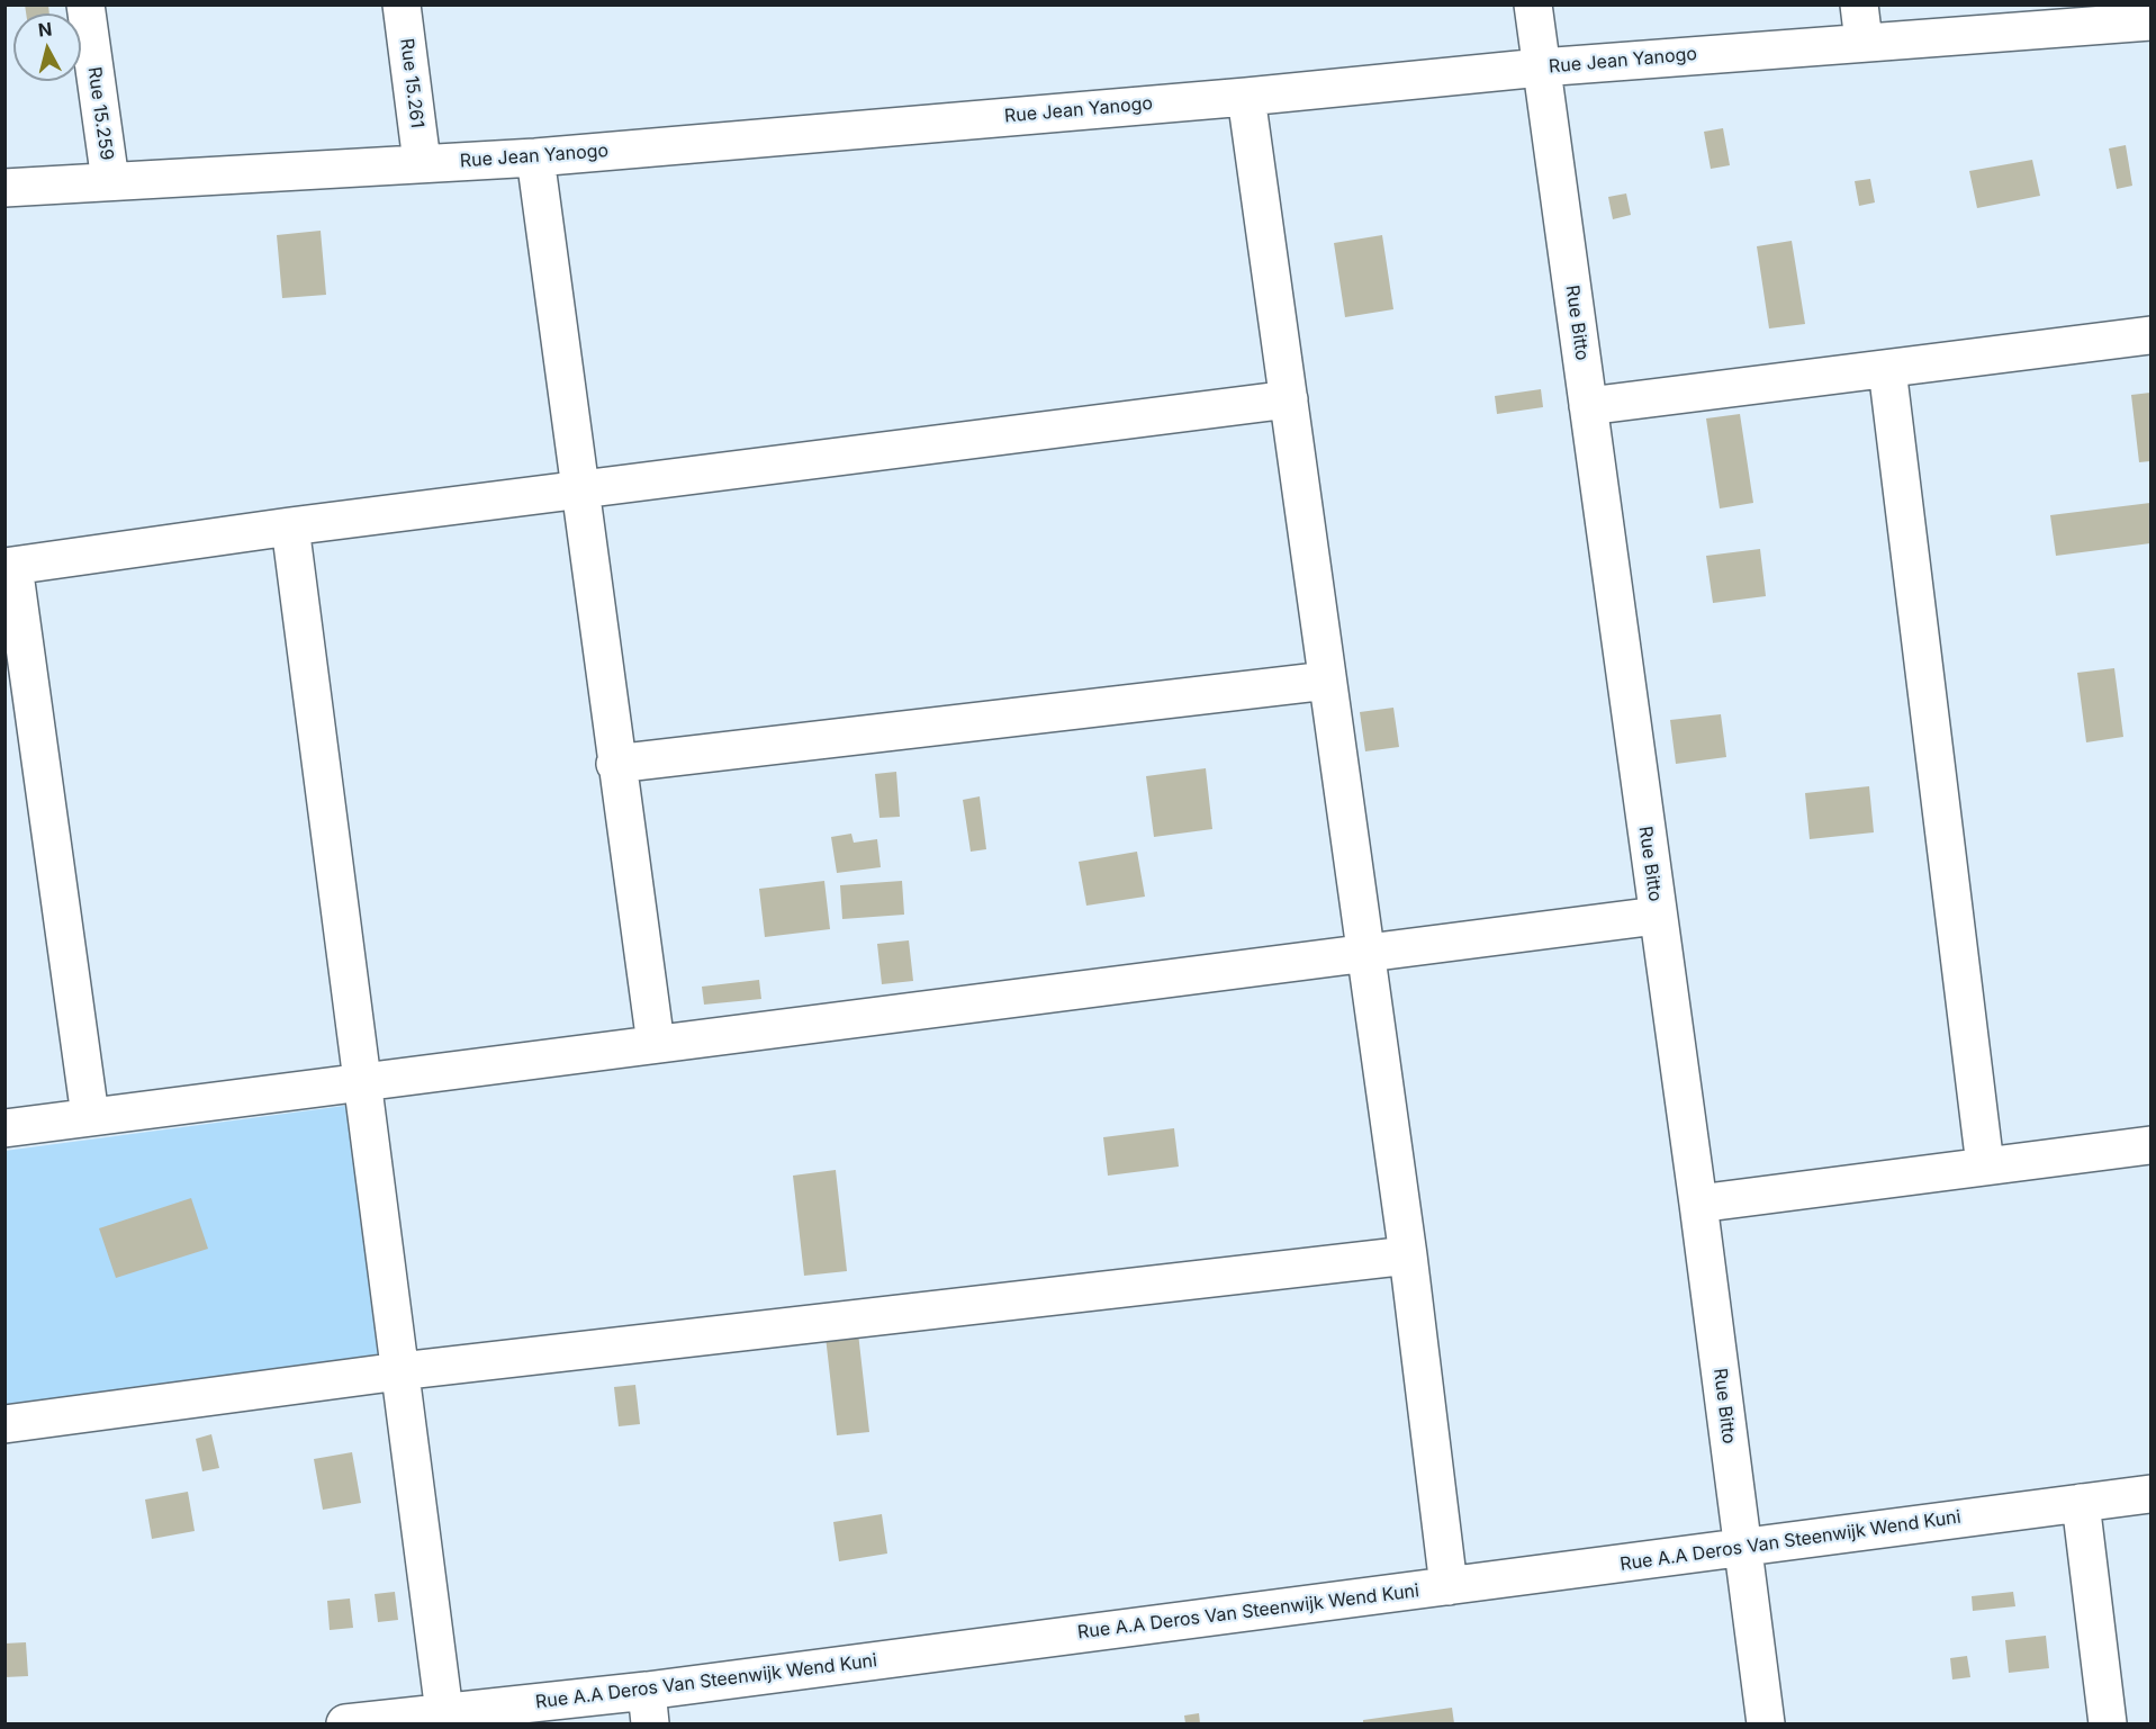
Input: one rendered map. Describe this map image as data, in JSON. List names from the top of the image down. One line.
{"streets":{"street":["Rue Jean Yanogo","Rue 15.261","Rue 15.259","Rue Bitto","Rue A.A Deros Van Steenwijk Wend Kuni"]},"crossings":[["Rue Jean Yanogo","Rue 15.261"],["Rue Jean Yanogo","Rue 15.259"],["Rue Jean Yanogo","Rue Bitto"],["Rue Bitto","Rue A.A Deros Van Steenwijk Wend Kuni"]],"north":"top"}
